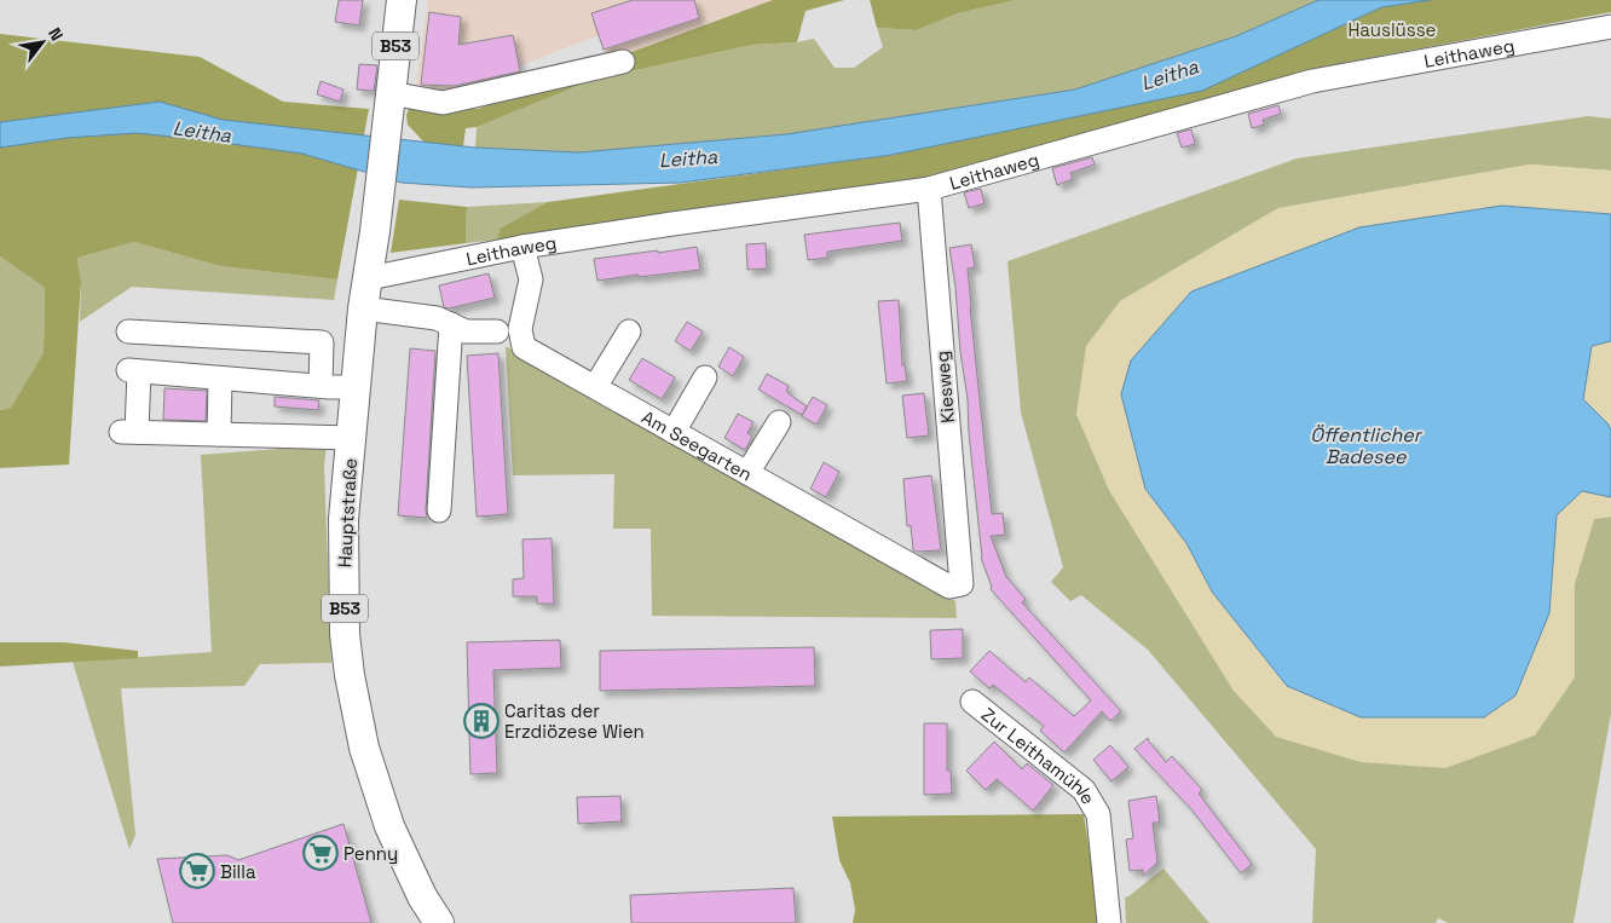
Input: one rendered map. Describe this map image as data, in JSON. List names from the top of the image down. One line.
{"streets":{"main road":["B53","Hauptstraße"],"street":["Leithaweg","Kiesweg","Am Seegarten","Zur Leithamühle"]},"crossings":[["B53","Hauptstraße"],["Leithaweg","Kiesweg"],["Leithaweg","Am Seegarten"],["Leithaweg","Hauptstraße"],["Kiesweg","Am Seegarten"]],"water":["Leitha","Öffentlicher Badesee"],"parks":["Hauslüsse"],"places":{"building":["Caritas der Erzdiözese Wien"],"supermarket":["Penny","Billa"]},"north":"top right"}
